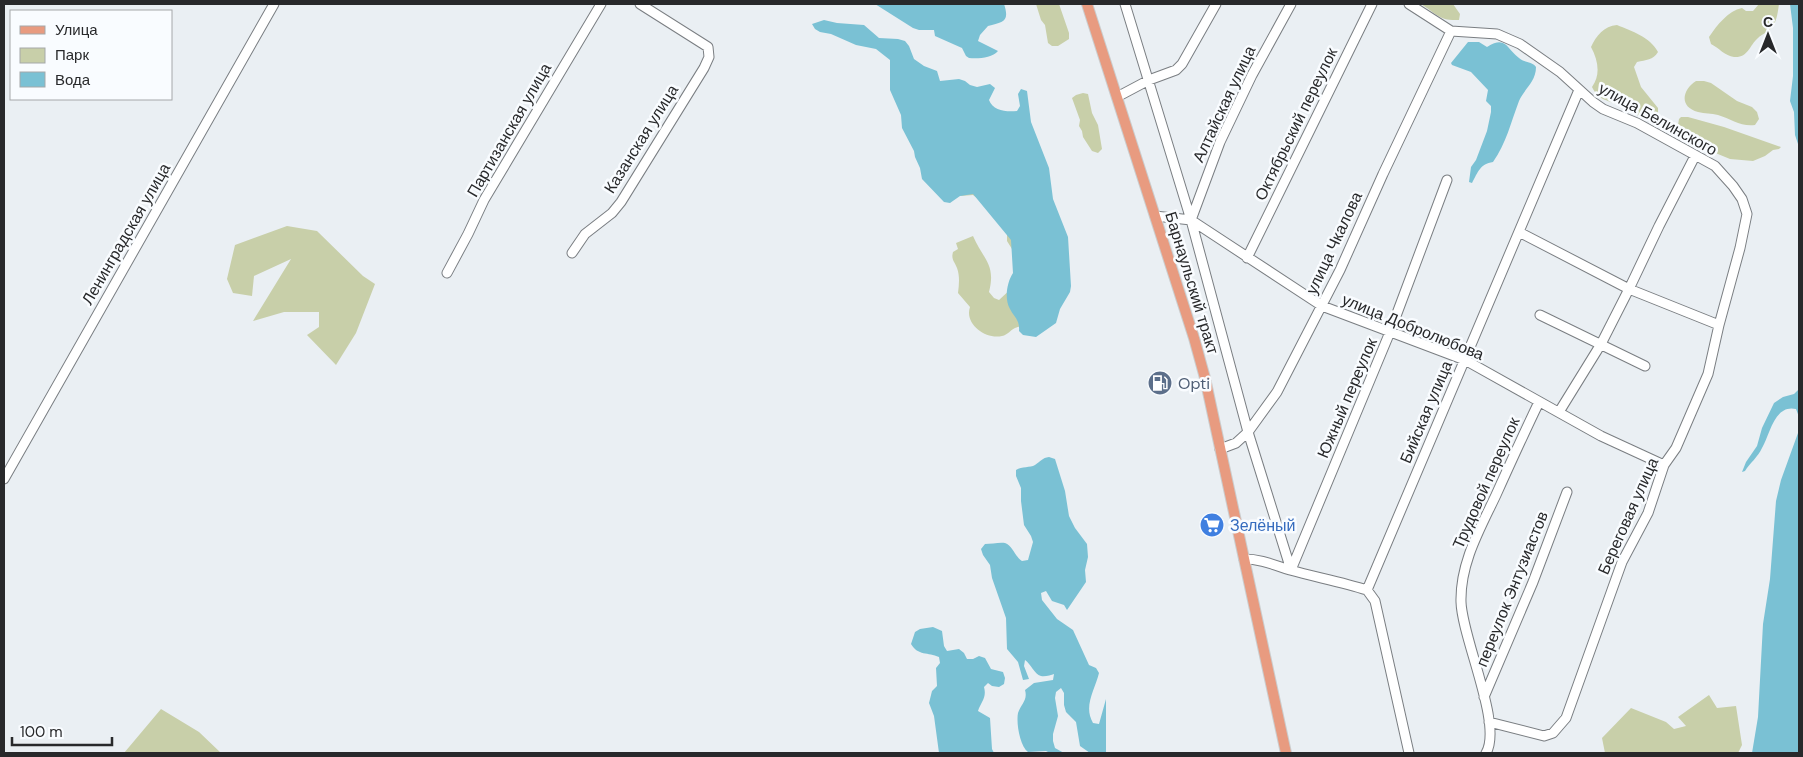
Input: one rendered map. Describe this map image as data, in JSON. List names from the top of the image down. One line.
{"streets":{"main road":["Барнаульский тракт"],"street":["Алтайская улица","улица Белинского","Октябрьский переулок","Партизанская улица","Казанская улица","Ленинградская улица","улица Чкалова","улица Добролюбова","Южный переулок","Бийская улица","Трудовой переулок","Береговая улица","переулок Энтузиастов"]},"crossings":[["Алтайская улица","улица Добролюбова"],["улица Белинского","улица Чкалова"],["улица Белинского","Бийская улица"],["улица Белинского","Береговая улица"],["Октябрьский переулок","улица Добролюбова"],["улица Чкалова","Барнаульский тракт"],["улица Чкалова","улица Добролюбова"],["Барнаульский тракт","улица Добролюбова"],["улица Добролюбова","Южный переулок"],["улица Добролюбова","Бийская улица"],["улица Добролюбова","Трудовой переулок"],["улица Добролюбова","Береговая улица"],["Трудовой переулок","Береговая улица"],["Трудовой переулок","переулок Энтузиастов"]],"places":{"fuel station":["Opti"],"supermarket":["Зелёный"]},"legend":["Улица","Парк","Вода"],"scale_bar":"100 m","north":"top"}
